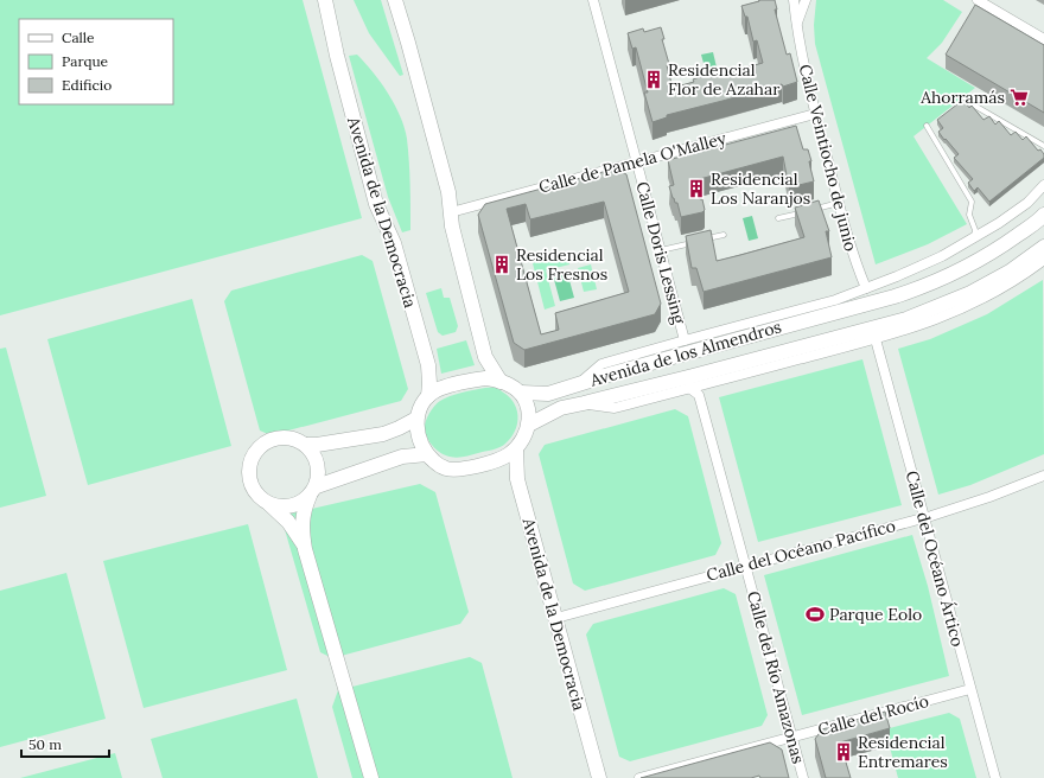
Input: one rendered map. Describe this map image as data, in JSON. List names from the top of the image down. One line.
{"streets":{"street":["Calle Veintiocho de junio","Calle de Pamela O'Malley","Avenida de la Democracia","Calle Doris Lessing","Avenida de los Almendros","Calle del Océano Pacífico","Calle del Océano Ártico","Calle del Río Amazonas","Calle del Rocío"]},"crossings":[["Calle Veintiocho de junio","Calle de Pamela O'Malley"],["Calle Veintiocho de junio","Avenida de los Almendros"],["Calle de Pamela O'Malley","Calle Doris Lessing"],["Avenida de la Democracia","Avenida de los Almendros"],["Avenida de la Democracia","Calle del Océano Pacífico"],["Calle Doris Lessing","Avenida de los Almendros"],["Avenida de los Almendros","Calle del Océano Ártico"],["Avenida de los Almendros","Calle del Río Amazonas"],["Calle del Océano Pacífico","Calle del Océano Ártico"],["Calle del Océano Pacífico","Calle del Río Amazonas"],["Calle del Océano Ártico","Calle del Rocío"],["Calle del Río Amazonas","Calle del Rocío"]],"places":{"building":["Residencial Flor de Azahar","Residencial Los Naranjos","Residencial Los Fresnos","Residencial Entremares"],"supermarket":["Ahorramás"],"sports":["Parque Eolo"]},"legend":["Calle","Parque","Edificio"],"scale_bar":"50 m"}
